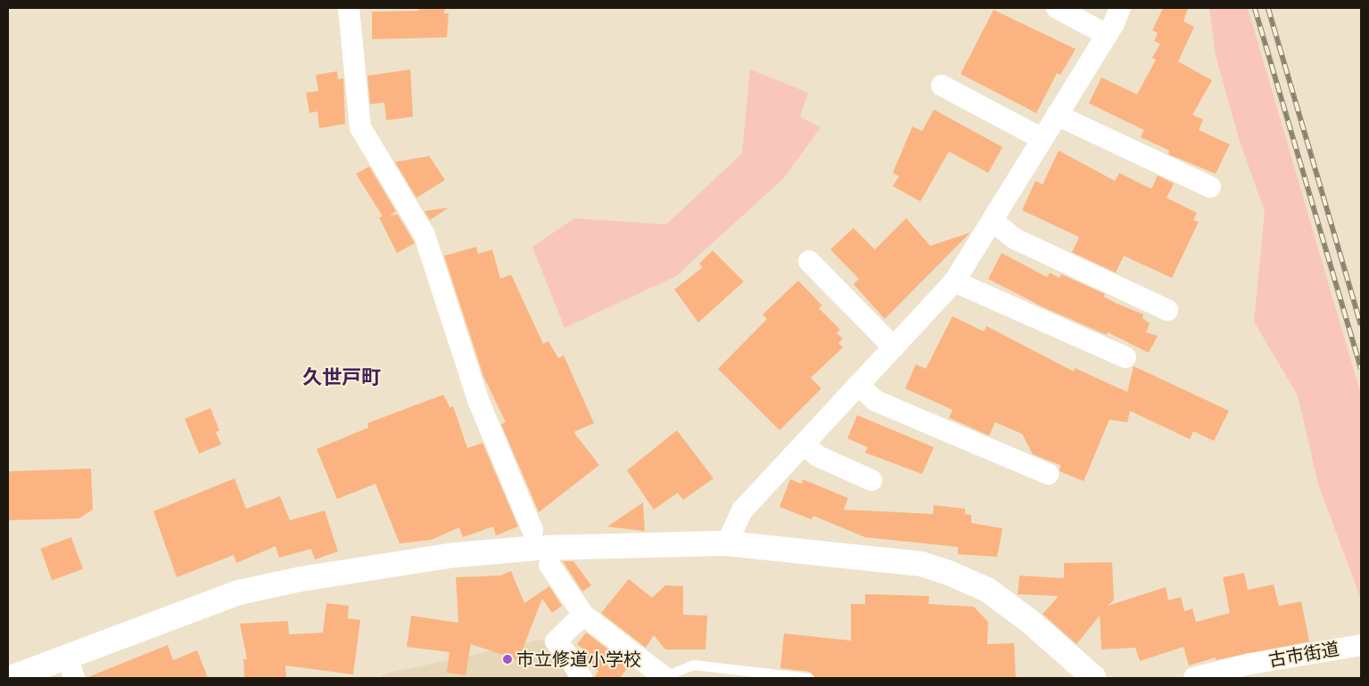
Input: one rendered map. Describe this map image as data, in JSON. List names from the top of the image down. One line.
{"streets":{"street":["古市街道"]},"districts":["久世戸町"],"places":["市立修道小学校"]}
